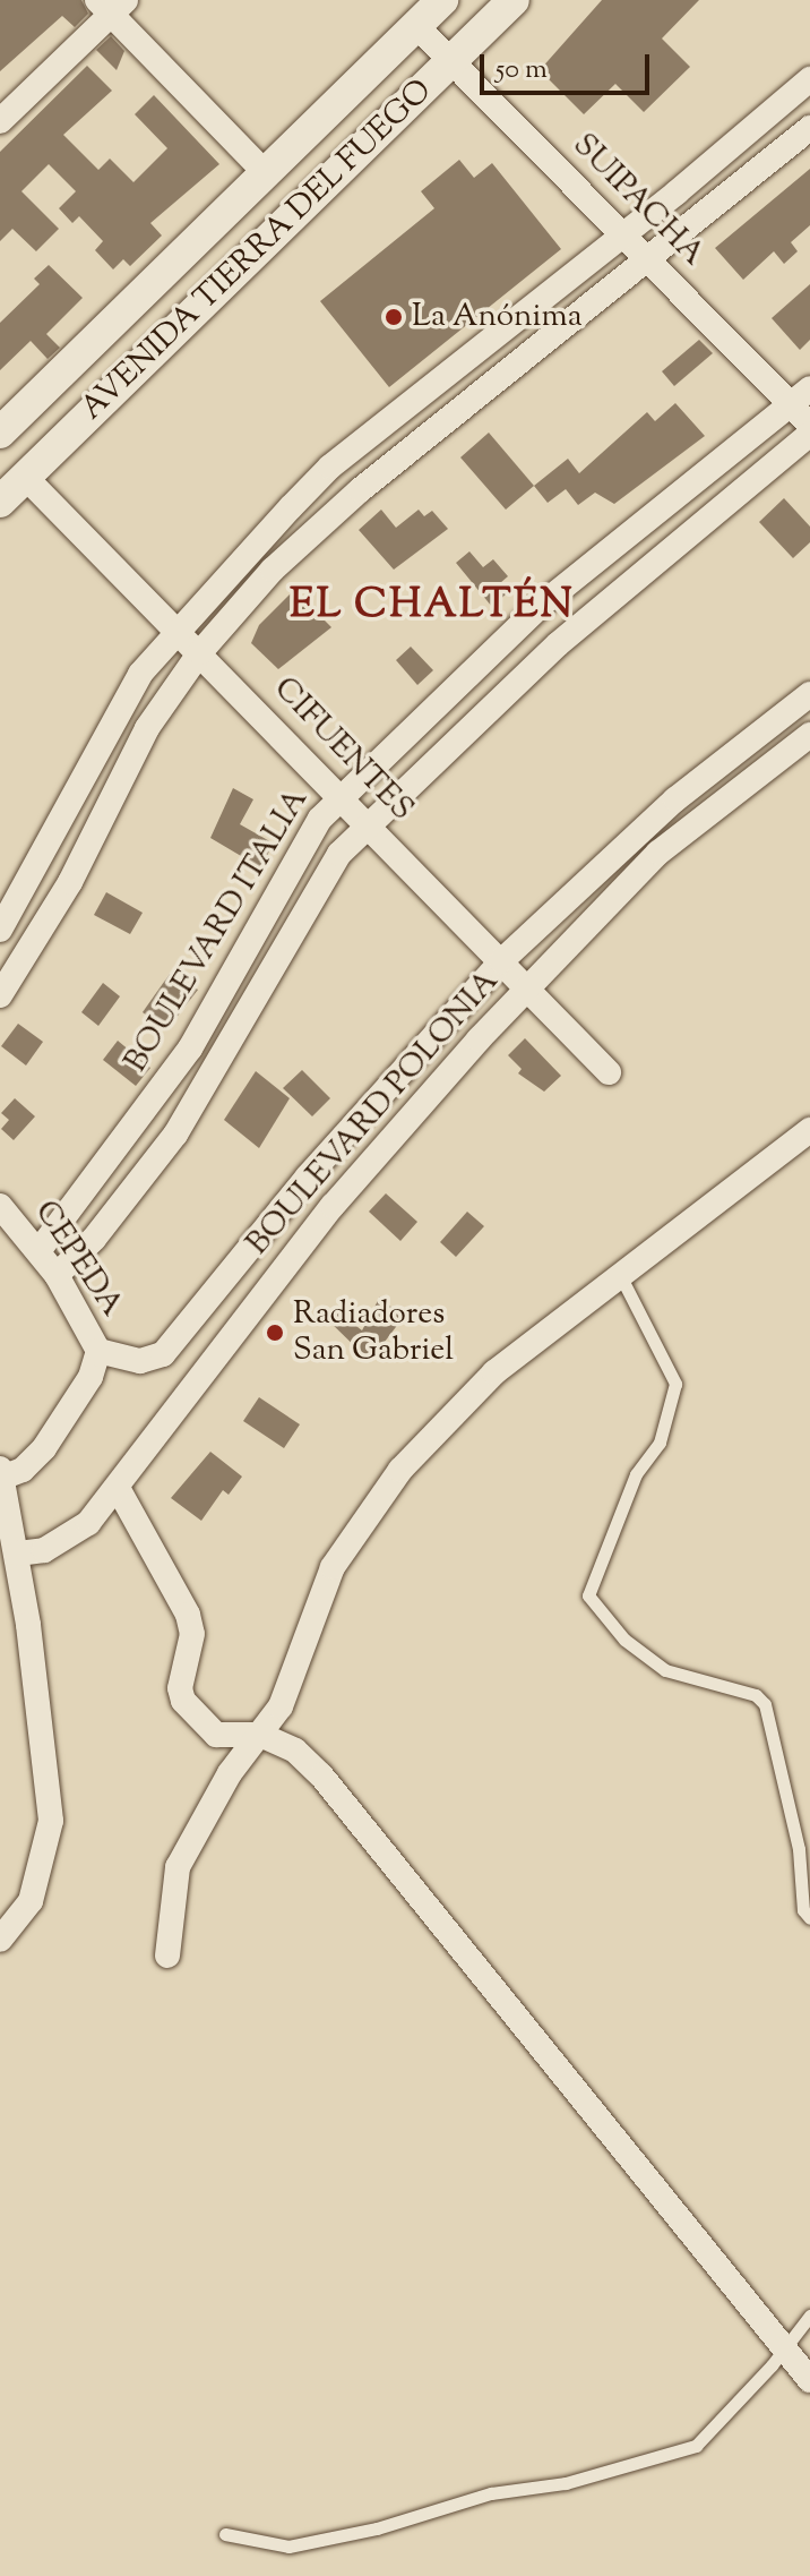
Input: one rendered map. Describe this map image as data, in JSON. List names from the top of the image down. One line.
{"streets":{"street":["SUIPACHA","AVENIDA TIERRA DEL FUEGO","CIFUENTES","BOULEVARD ITALIA","BOULEVARD POLONIA","CEPEDA"]},"crossings":[["SUIPACHA","AVENIDA TIERRA DEL FUEGO"],["SUIPACHA","BOULEVARD ITALIA"],["AVENIDA TIERRA DEL FUEGO","CIFUENTES"],["CIFUENTES","BOULEVARD ITALIA"],["CIFUENTES","BOULEVARD POLONIA"],["BOULEVARD ITALIA","CEPEDA"],["BOULEVARD POLONIA","CEPEDA"]],"districts":["EL CHALTÉN"],"places":["La Anónima","Radiadores San Gabriel"],"scale_bar":"50 m"}
